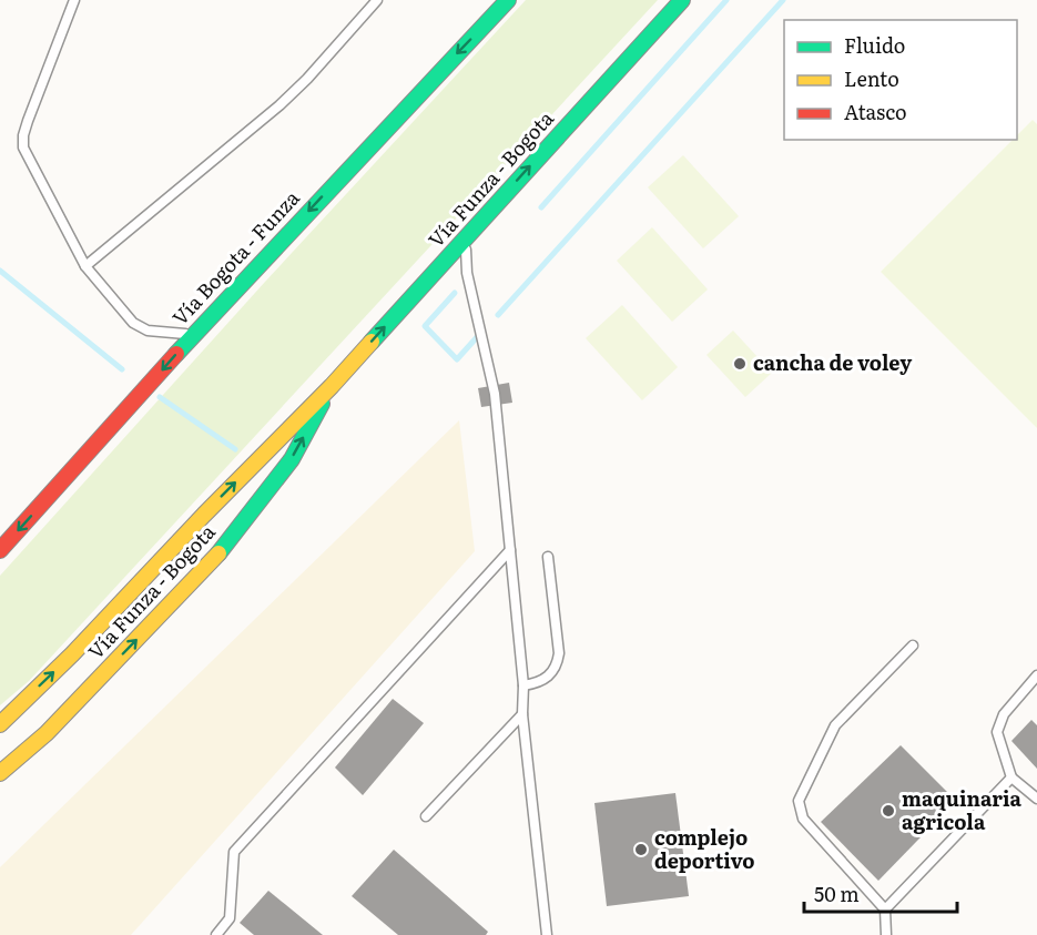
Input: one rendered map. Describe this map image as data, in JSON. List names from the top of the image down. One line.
{"streets":{"main road":["Vía Funza - Bogota","Vía Bogota - Funza"]},"one_way":["Vía Funza - Bogota","Vía Bogota - Funza"],"places":["cancha de voley","maquinaria agricola","complejo deportivo"],"legend":["Fluido","Lento","Atasco"],"scale_bar":"50 m"}
